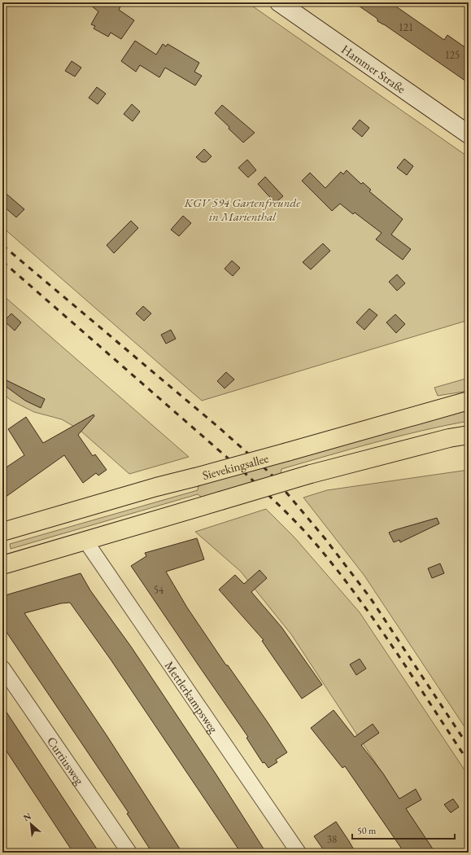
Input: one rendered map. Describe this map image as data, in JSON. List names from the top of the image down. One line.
{"streets":{"main road":["Hammer Straße","Sievekingsallee"],"street":["Mettlerkampsweg","Curtiusweg"]},"parks":["KGV 594 Gartenfreunde in Marienthal"],"house_numbers":["121","125","54","38"],"scale_bar":"50 m","north":"top left"}
